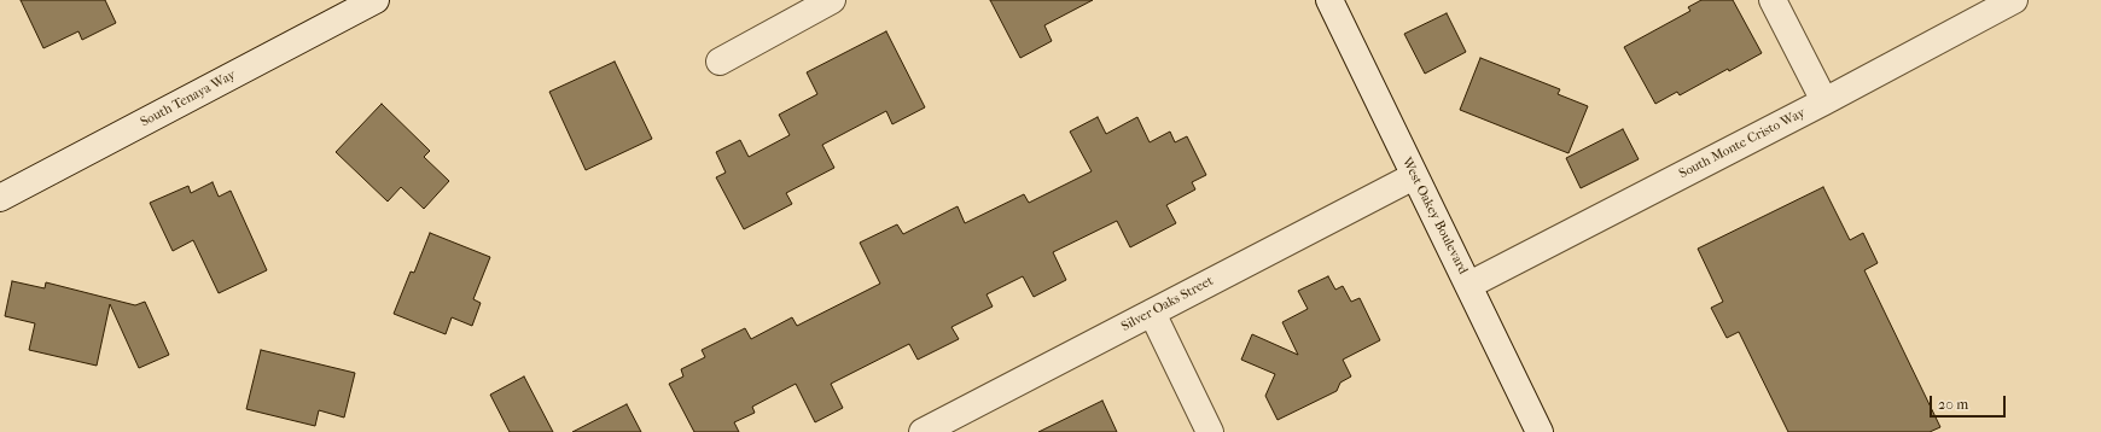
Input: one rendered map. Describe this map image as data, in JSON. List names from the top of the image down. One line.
{"streets":{"street":["South Tenaya Way","South Monte Cristo Way","West Oakey Boulevard","Silver Oaks Street"]},"crossings":[["South Monte Cristo Way","West Oakey Boulevard"],["West Oakey Boulevard","Silver Oaks Street"]],"scale_bar":"20 m"}
